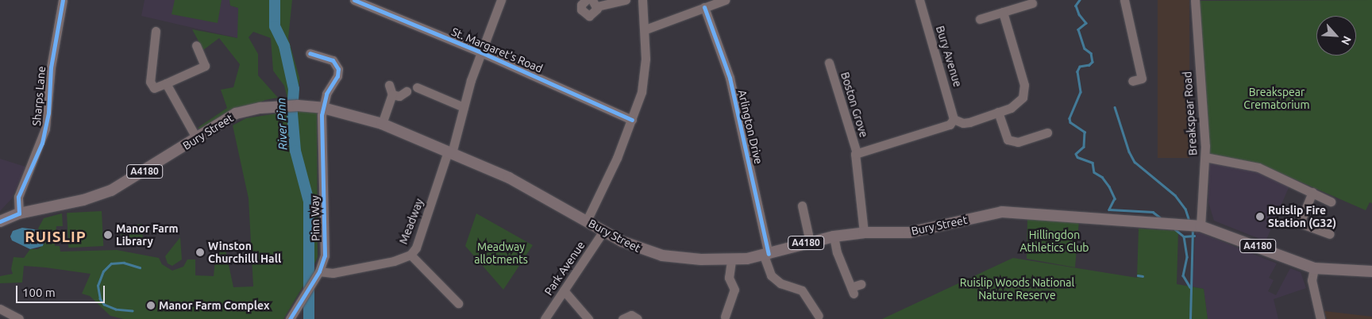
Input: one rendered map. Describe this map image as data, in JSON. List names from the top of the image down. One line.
{"streets":{"main road":["Bury Street","A4180"],"street":["St. Margaret's Road","Bury Avenue","Sharps Lane","Boston Grove","Breakspear Road","Arlington Drive","Pinn Way","Meadway","Park Avenue"]},"crossings":[["St. Margaret's Road","Meadway"],["Sharps Lane","Bury Street"],["Boston Grove","Bury Street"],["Breakspear Road","Bury Street"],["Arlington Drive","Bury Street"],["Bury Street","A4180"],["Bury Street","Pinn Way"],["Bury Street","Meadway"],["Bury Street","Park Avenue"],["Pinn Way","Meadway"]],"districts":["RUISLIP"],"water":["River Pinn"],"parks":["Breakspear Crematorium","Hillingdon Athletics Club","Meadway allotments","Ruislip Woods National Nature Reserve"],"places":["Ruislip Fire Station (G32)","Manor Farm Library","Winston Churchilll Hall","Manor Farm Complex"],"scale_bar":"100 m","north":"bottom right"}
